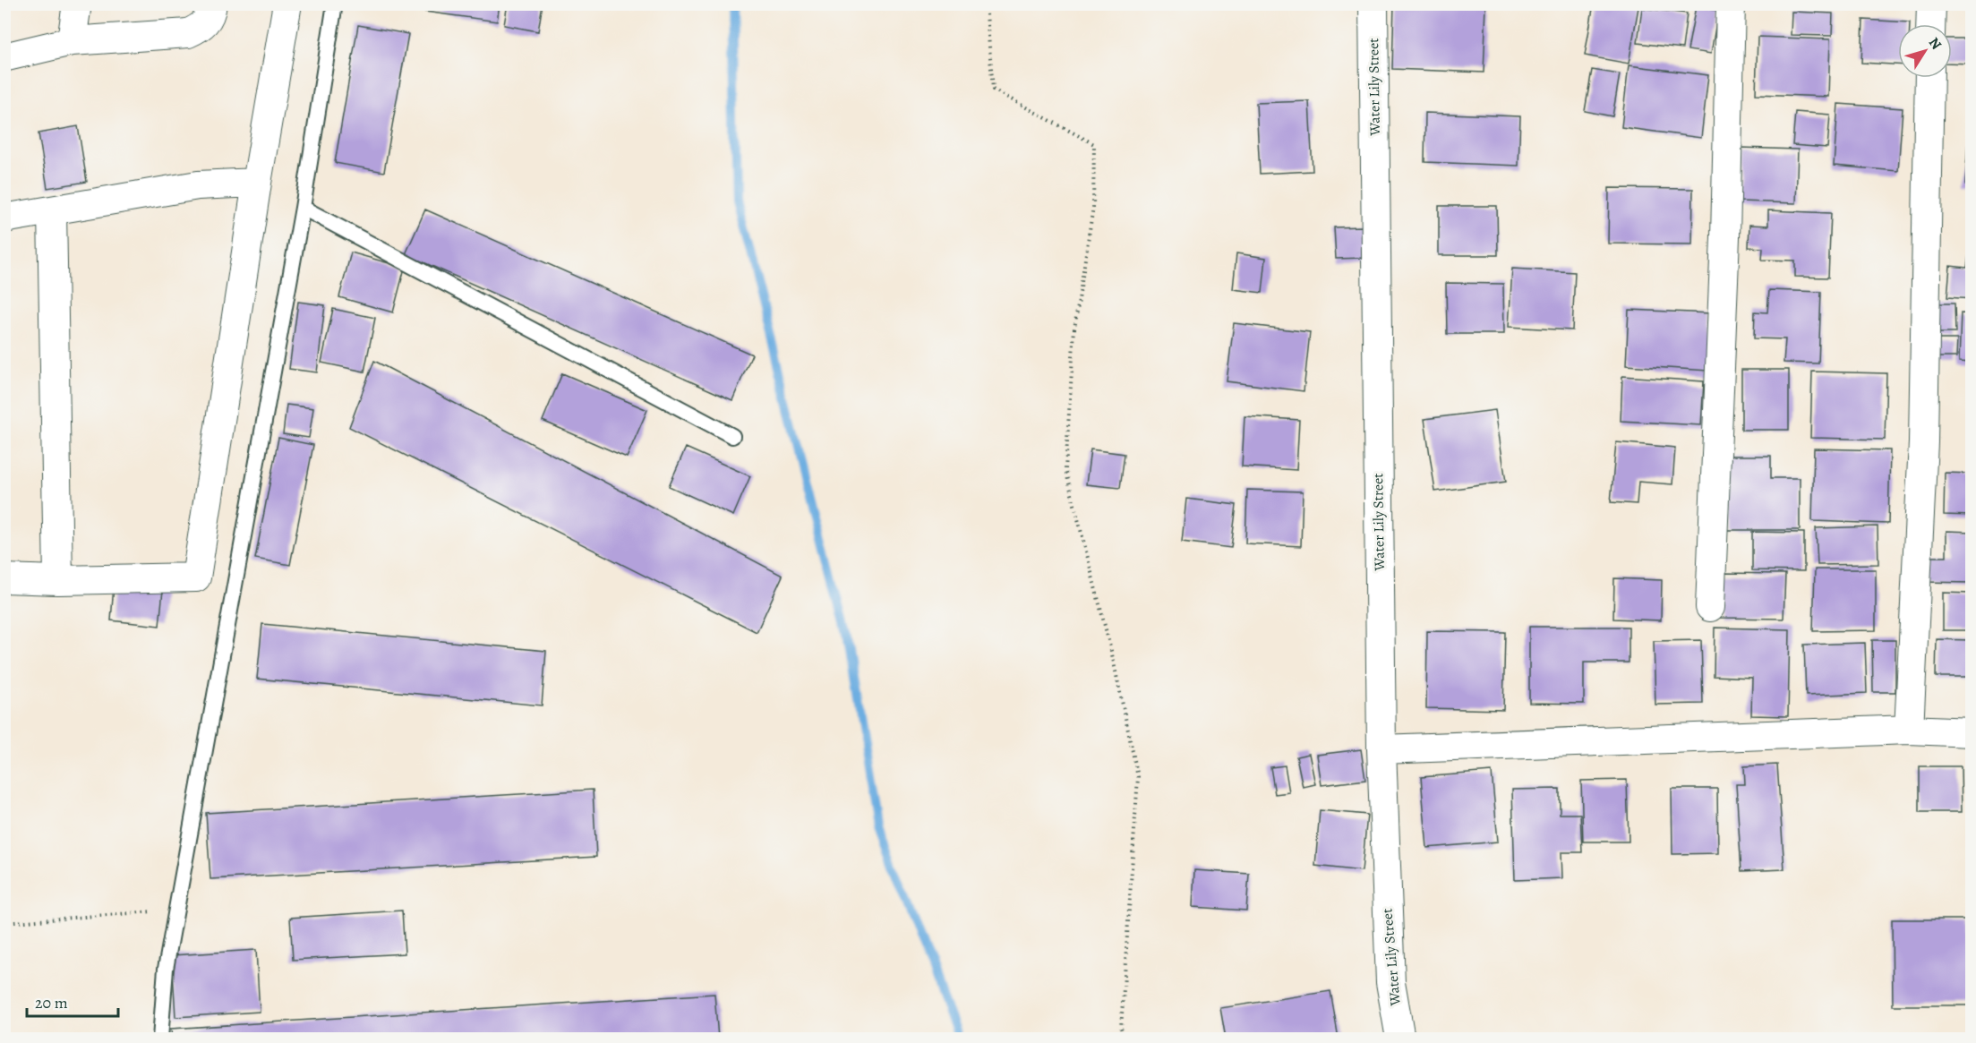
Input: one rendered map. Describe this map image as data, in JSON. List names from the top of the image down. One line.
{"streets":{"street":["Water Lily Street"]},"scale_bar":"20 m","north":"top right"}
